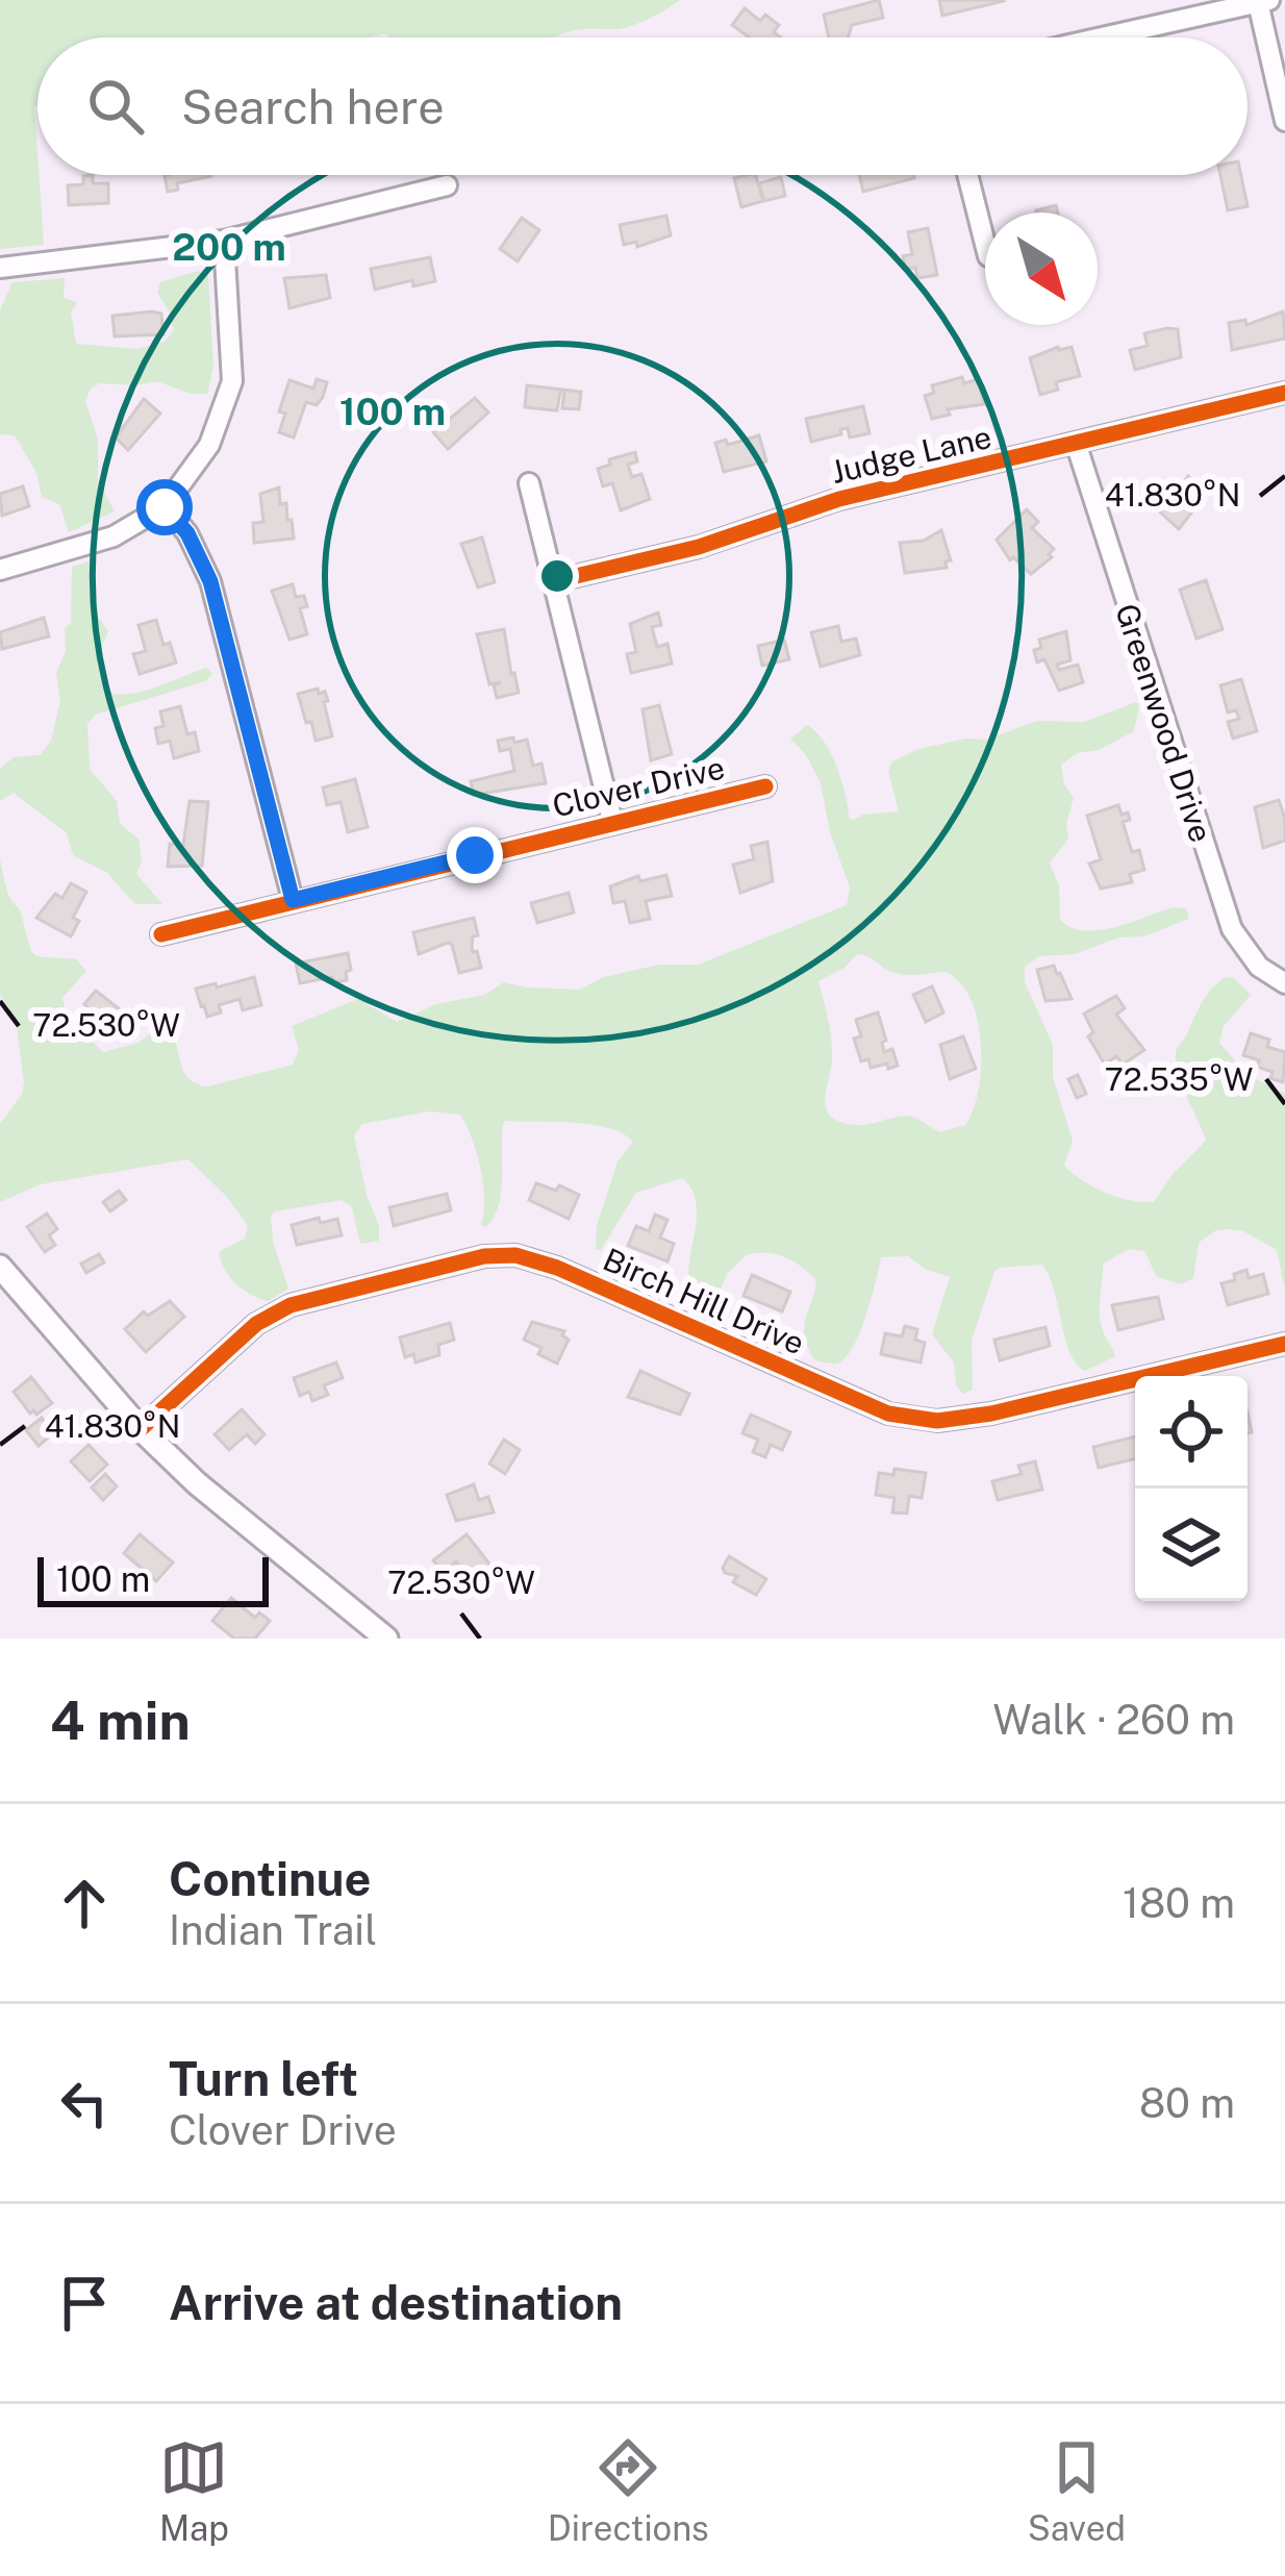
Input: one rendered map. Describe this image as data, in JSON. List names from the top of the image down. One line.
{"streets":{"street":["Judge Lane","Greenwood Drive","Clover Drive","Birch Hill Drive"]},"crossings":[["Judge Lane","Greenwood Drive"]],"scale_bar":"100 m","north":"bottom right","page":{"search":"Search here","scale":"100 m","heading":["4 min","Walk · 260 m"],"list":[["Continue","Indian Trail","180 m"],["Turn left","Clover Drive","80 m"],"Arrive at destination"],"nav":["Map","Directions","Saved"]},"coordinates":["41.830°N","72.530°W","72.535°W"],"rings":["200 m","100 m"]}
